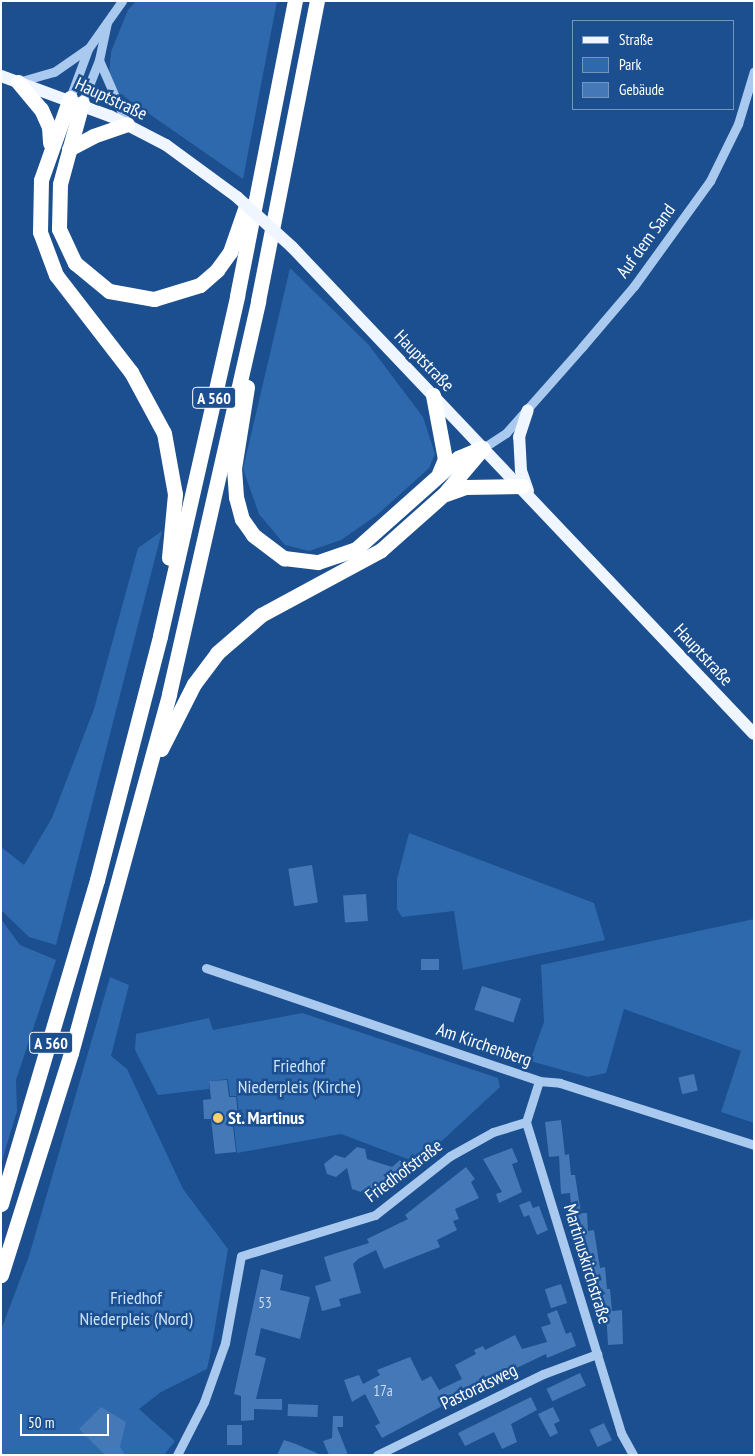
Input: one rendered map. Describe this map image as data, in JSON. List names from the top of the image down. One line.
{"streets":{"highway":["A 560"],"main road":["Hauptstraße"],"street":["Auf dem Sand","Am Kirchenberg","Friedhofstraße","Martinuskirchstraße","Pastoratsweg"]},"crossings":[["Hauptstraße","Auf dem Sand"],["Friedhofstraße","Martinuskirchstraße"],["Martinuskirchstraße","Pastoratsweg"]],"parks":["Friedhof Niederpleis (Kirche)","Friedhof Niederpleis (Nord)"],"places":["St. Martinus"],"house_numbers":["53","17a"],"legend":["Straße","Park","Gebäude"],"scale_bar":"50 m"}
